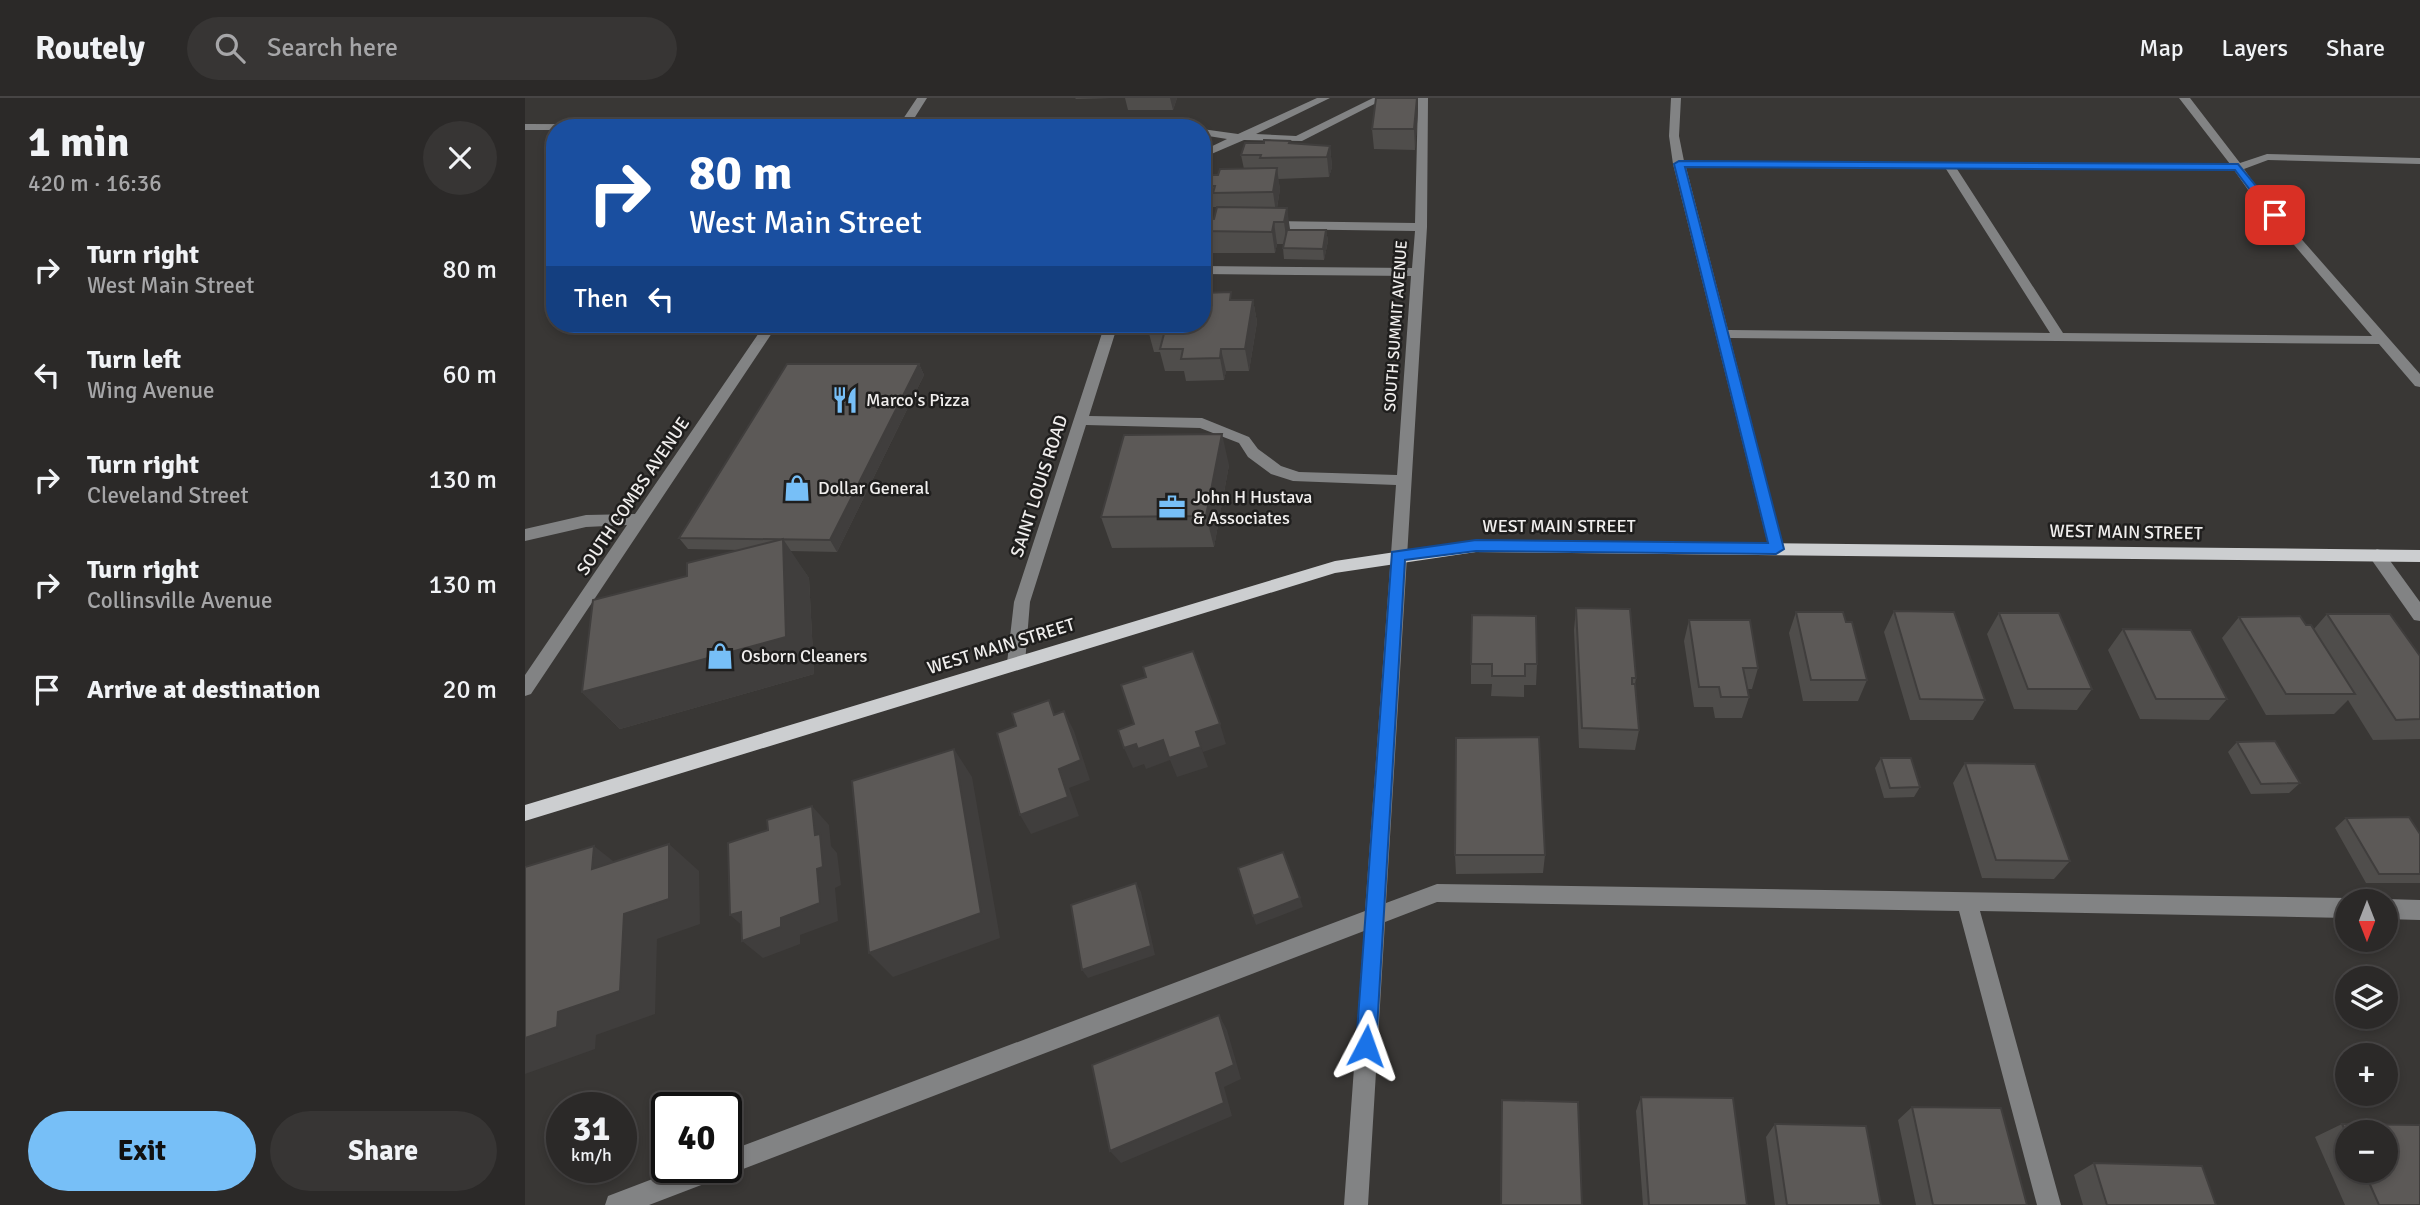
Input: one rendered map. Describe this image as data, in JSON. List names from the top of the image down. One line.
{"streets":{"main road":["WEST MAIN STREET"],"street":["SOUTH SUMMIT AVENUE","SAINT LOUIS ROAD","SOUTH COMBS AVENUE"]},"crossings":[["SOUTH SUMMIT AVENUE","WEST MAIN STREET"],["SAINT LOUIS ROAD","WEST MAIN STREET"]],"places":{"restaurant":["Marco's Pizza"],"shop":["Dollar General","Osborn Cleaners"],"office":["John H Hustava & Associates"]},"north":"bottom","page":{"header":"Routely","search":"Search here","nav":["Map","Layers","Share"],"heading":["1 min","420 m · 16:36"],"turn":["80 m","West Main Street"],"list":[{"name":"Turn right","note":"West Main Street","value":"80 m"},{"name":"Turn left","note":"Wing Avenue","value":"60 m"},{"name":"Turn right","note":"Cleveland Street","value":"130 m"},{"name":"Turn right","note":"Collinsville Avenue","value":"130 m"},{"name":"Arrive at destination","value":"20 m"}],"then":"Then","map_buttons":["+","−"],"speed":"31 km/h","limit":"40","buttons":["Exit","Share"]}}
